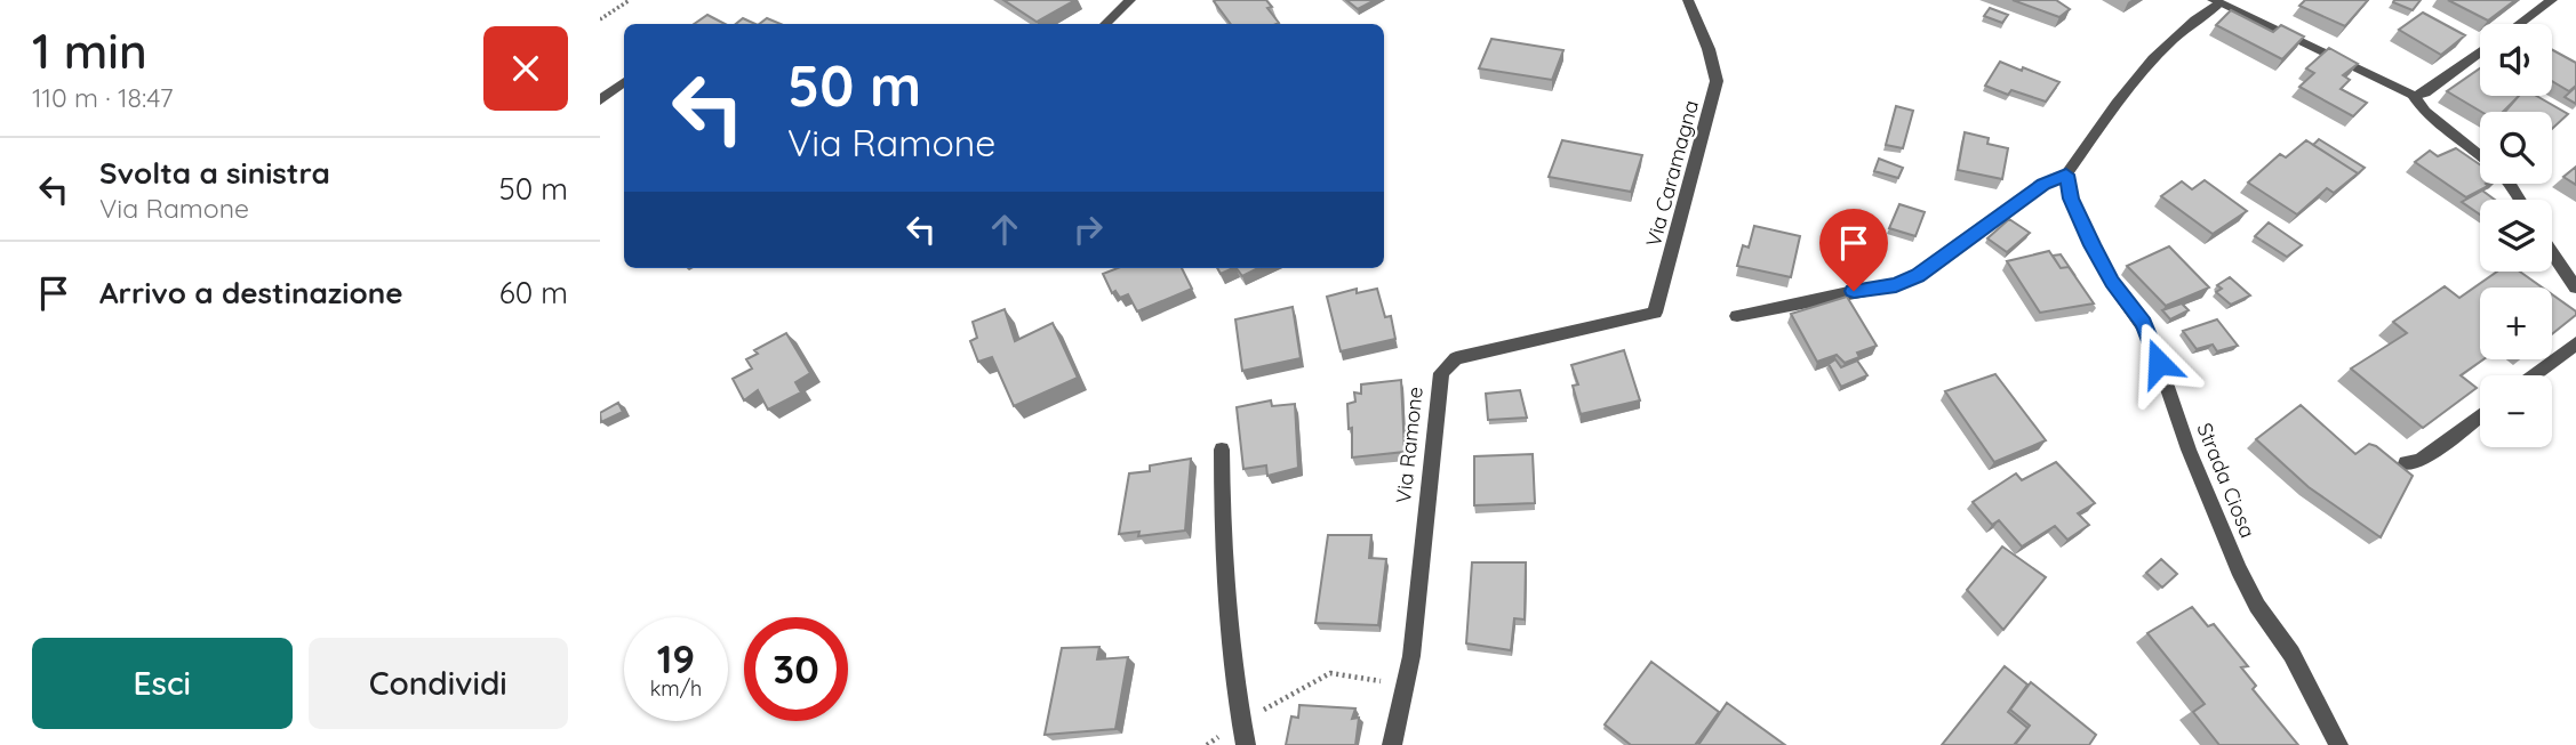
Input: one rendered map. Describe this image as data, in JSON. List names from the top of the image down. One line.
{"streets":{"street":["Via Caramagna","Via Ramone","Strada Ciosa"]},"crossings":[["Via Caramagna","Via Ramone"]],"page":{"heading":["1 min","110 m · 18:47"],"map_buttons":["+","−"],"turn":["50 m","Via Ramone"],"list":[{"name":"Svolta a sinistra","note":"Via Ramone","value":"50 m"},{"name":"Arrivo a destinazione","value":"60 m"}],"speed":"19 km/h","limit":"30","buttons":["Esci","Condividi"]}}
